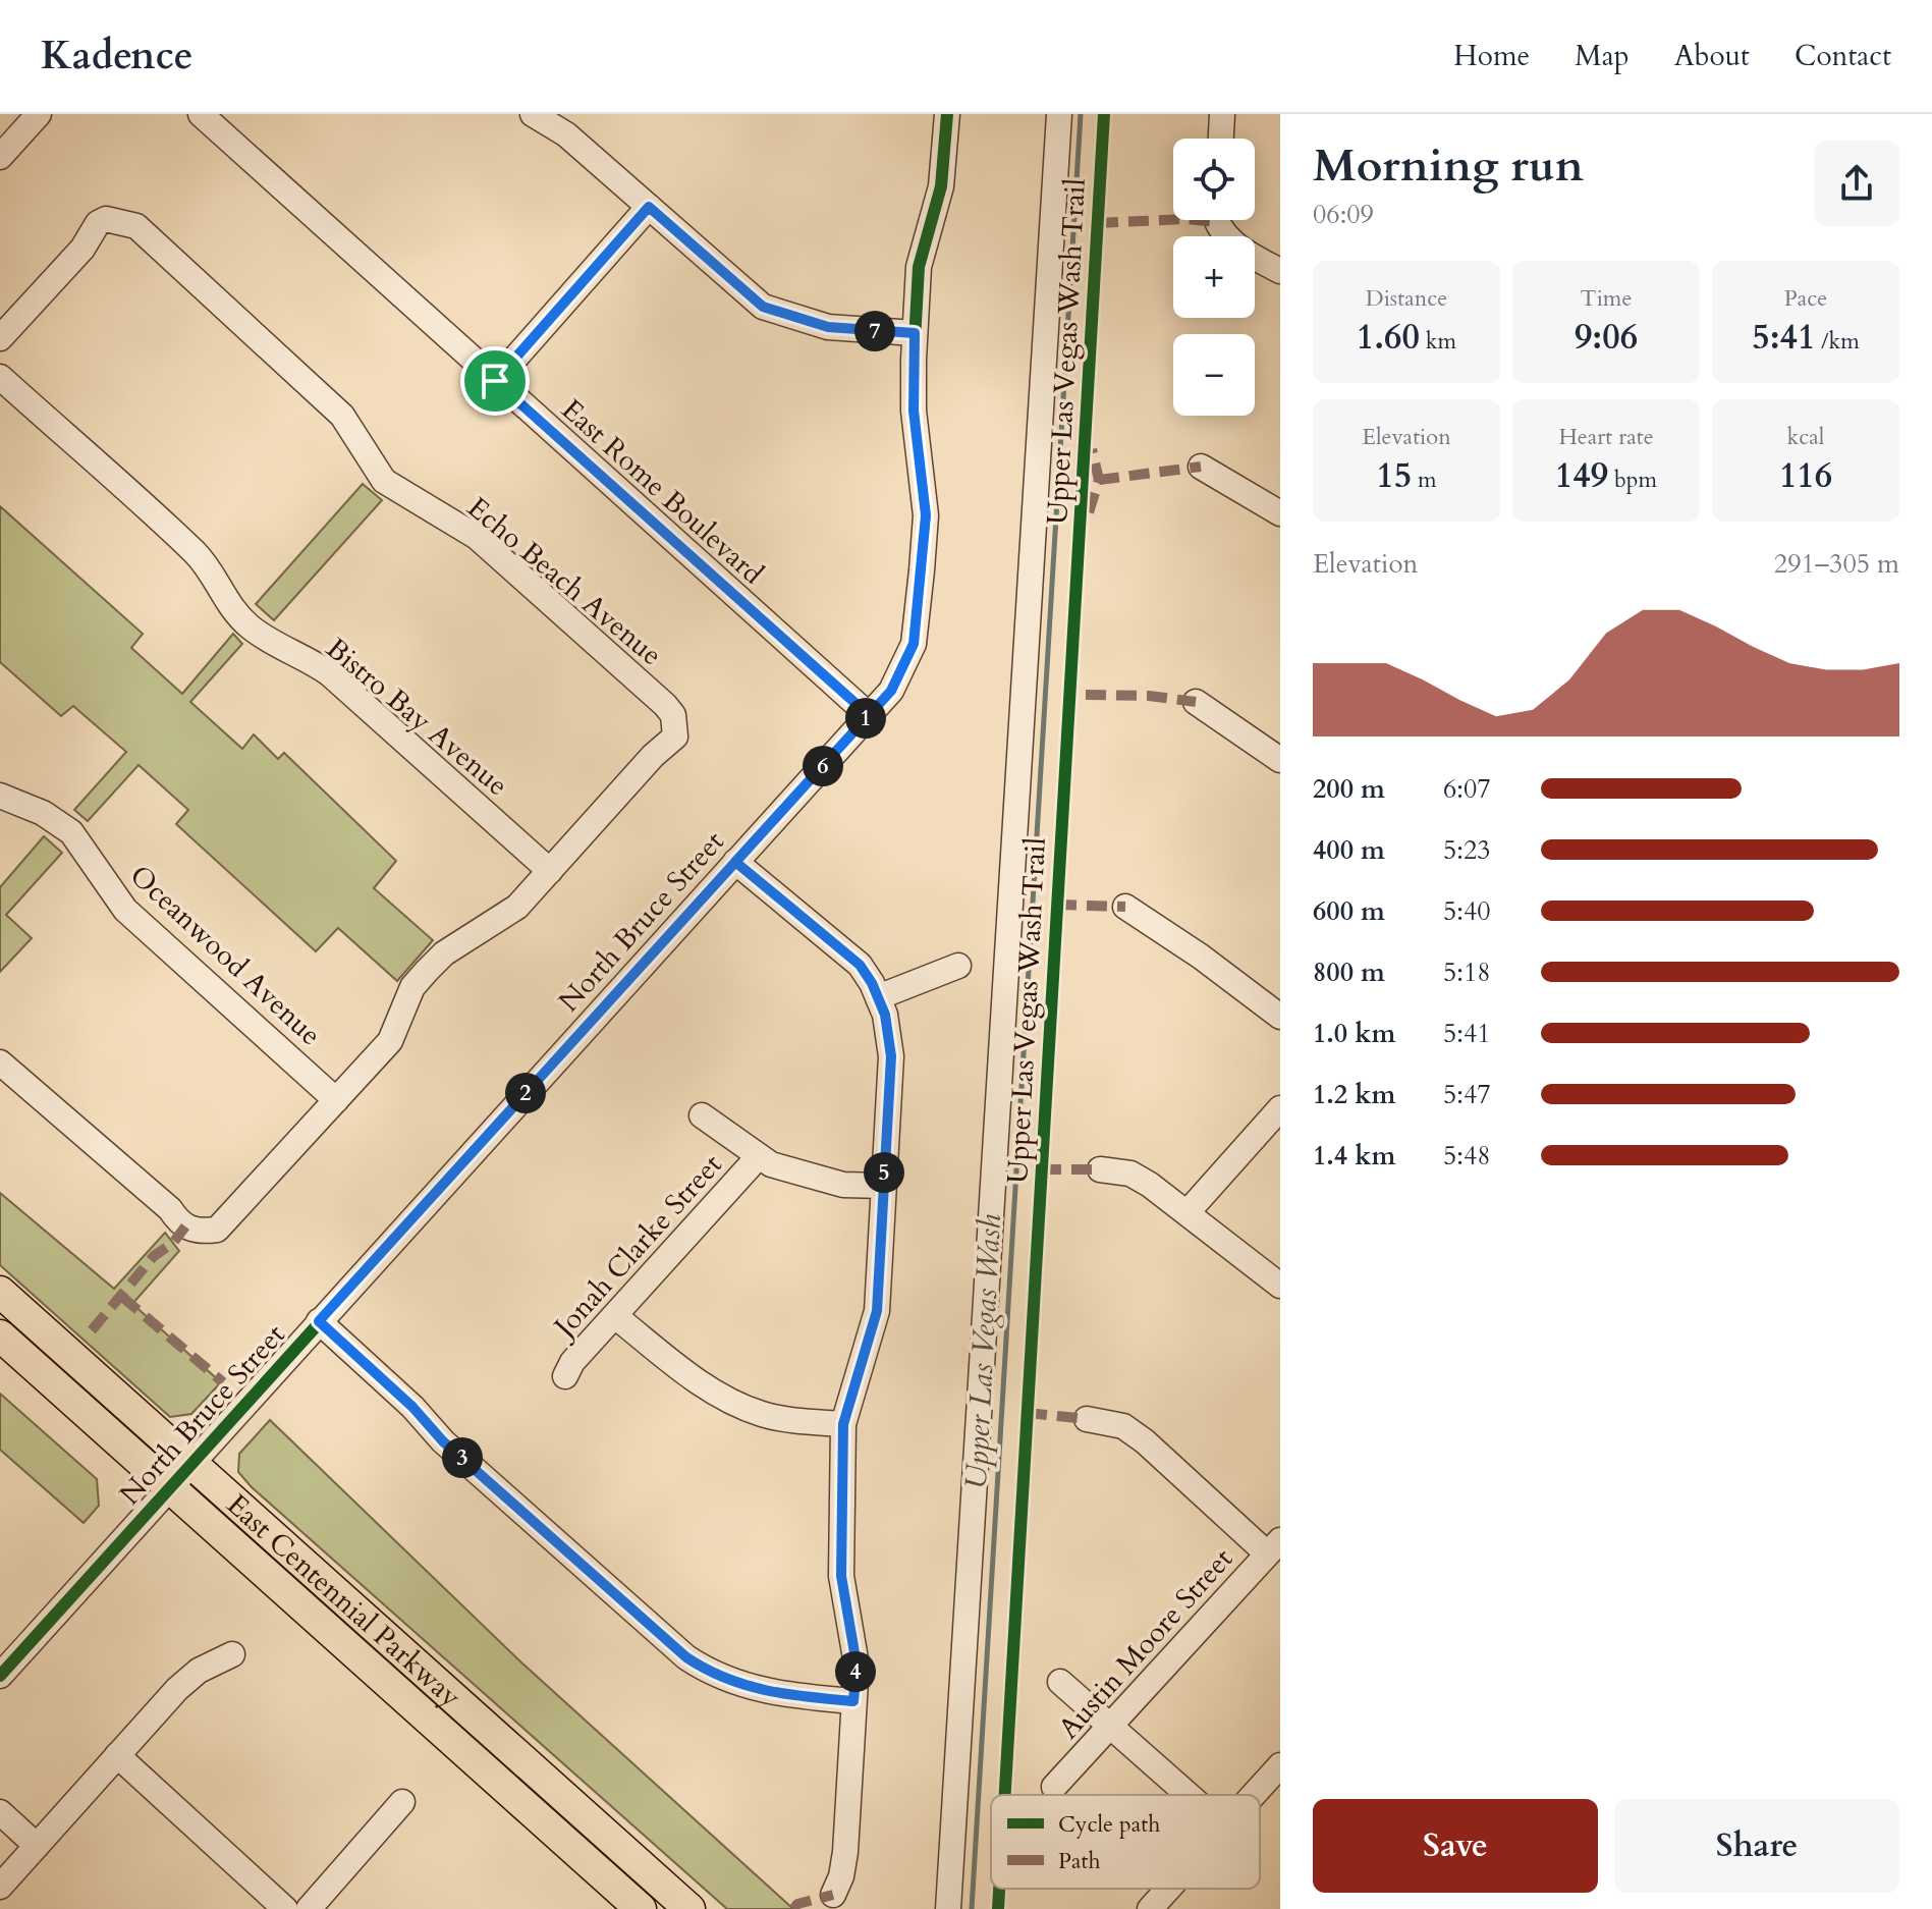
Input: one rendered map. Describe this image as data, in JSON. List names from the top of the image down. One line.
{"streets":{"main road":["East Centennial Parkway"],"street":["East Rome Boulevard","Echo Beach Avenue","Bistro Bay Avenue","North Bruce Street","Oceanwood Avenue","Jonah Clarke Street","Austin Moore Street"],"cycle path":["Upper Las Vegas Wash Trail"]},"crossings":[["East Rome Boulevard","North Bruce Street"],["Echo Beach Avenue","Bistro Bay Avenue"],["North Bruce Street","East Centennial Parkway"]],"water":["Upper Las Vegas Wash"],"legend":["Cycle path","Path"],"page":{"header":"Kadence","nav":["Home","Map","About","Contact"],"heading":["Morning run","06:09"],"map_buttons":["+","−"],"stats":[["Distance","1.60 km"],["Time","9:06"],["Pace","5:41 /km"],["Elevation","15 m"],["Heart rate","149 bpm"],["kcal","116"]],"pins":["7","1","6","2","5","3","4"],"chart":["Elevation","291–305 m"],"list":[{"name":"200 m","note":"6:07"},{"name":"400 m","note":"5:23"},{"name":"600 m","note":"5:40"},{"name":"800 m","note":"5:18"},{"name":"1.0 km","note":"5:41"},{"name":"1.2 km","note":"5:47"},{"name":"1.4 km","note":"5:48"}],"buttons":["Save","Share"]}}
